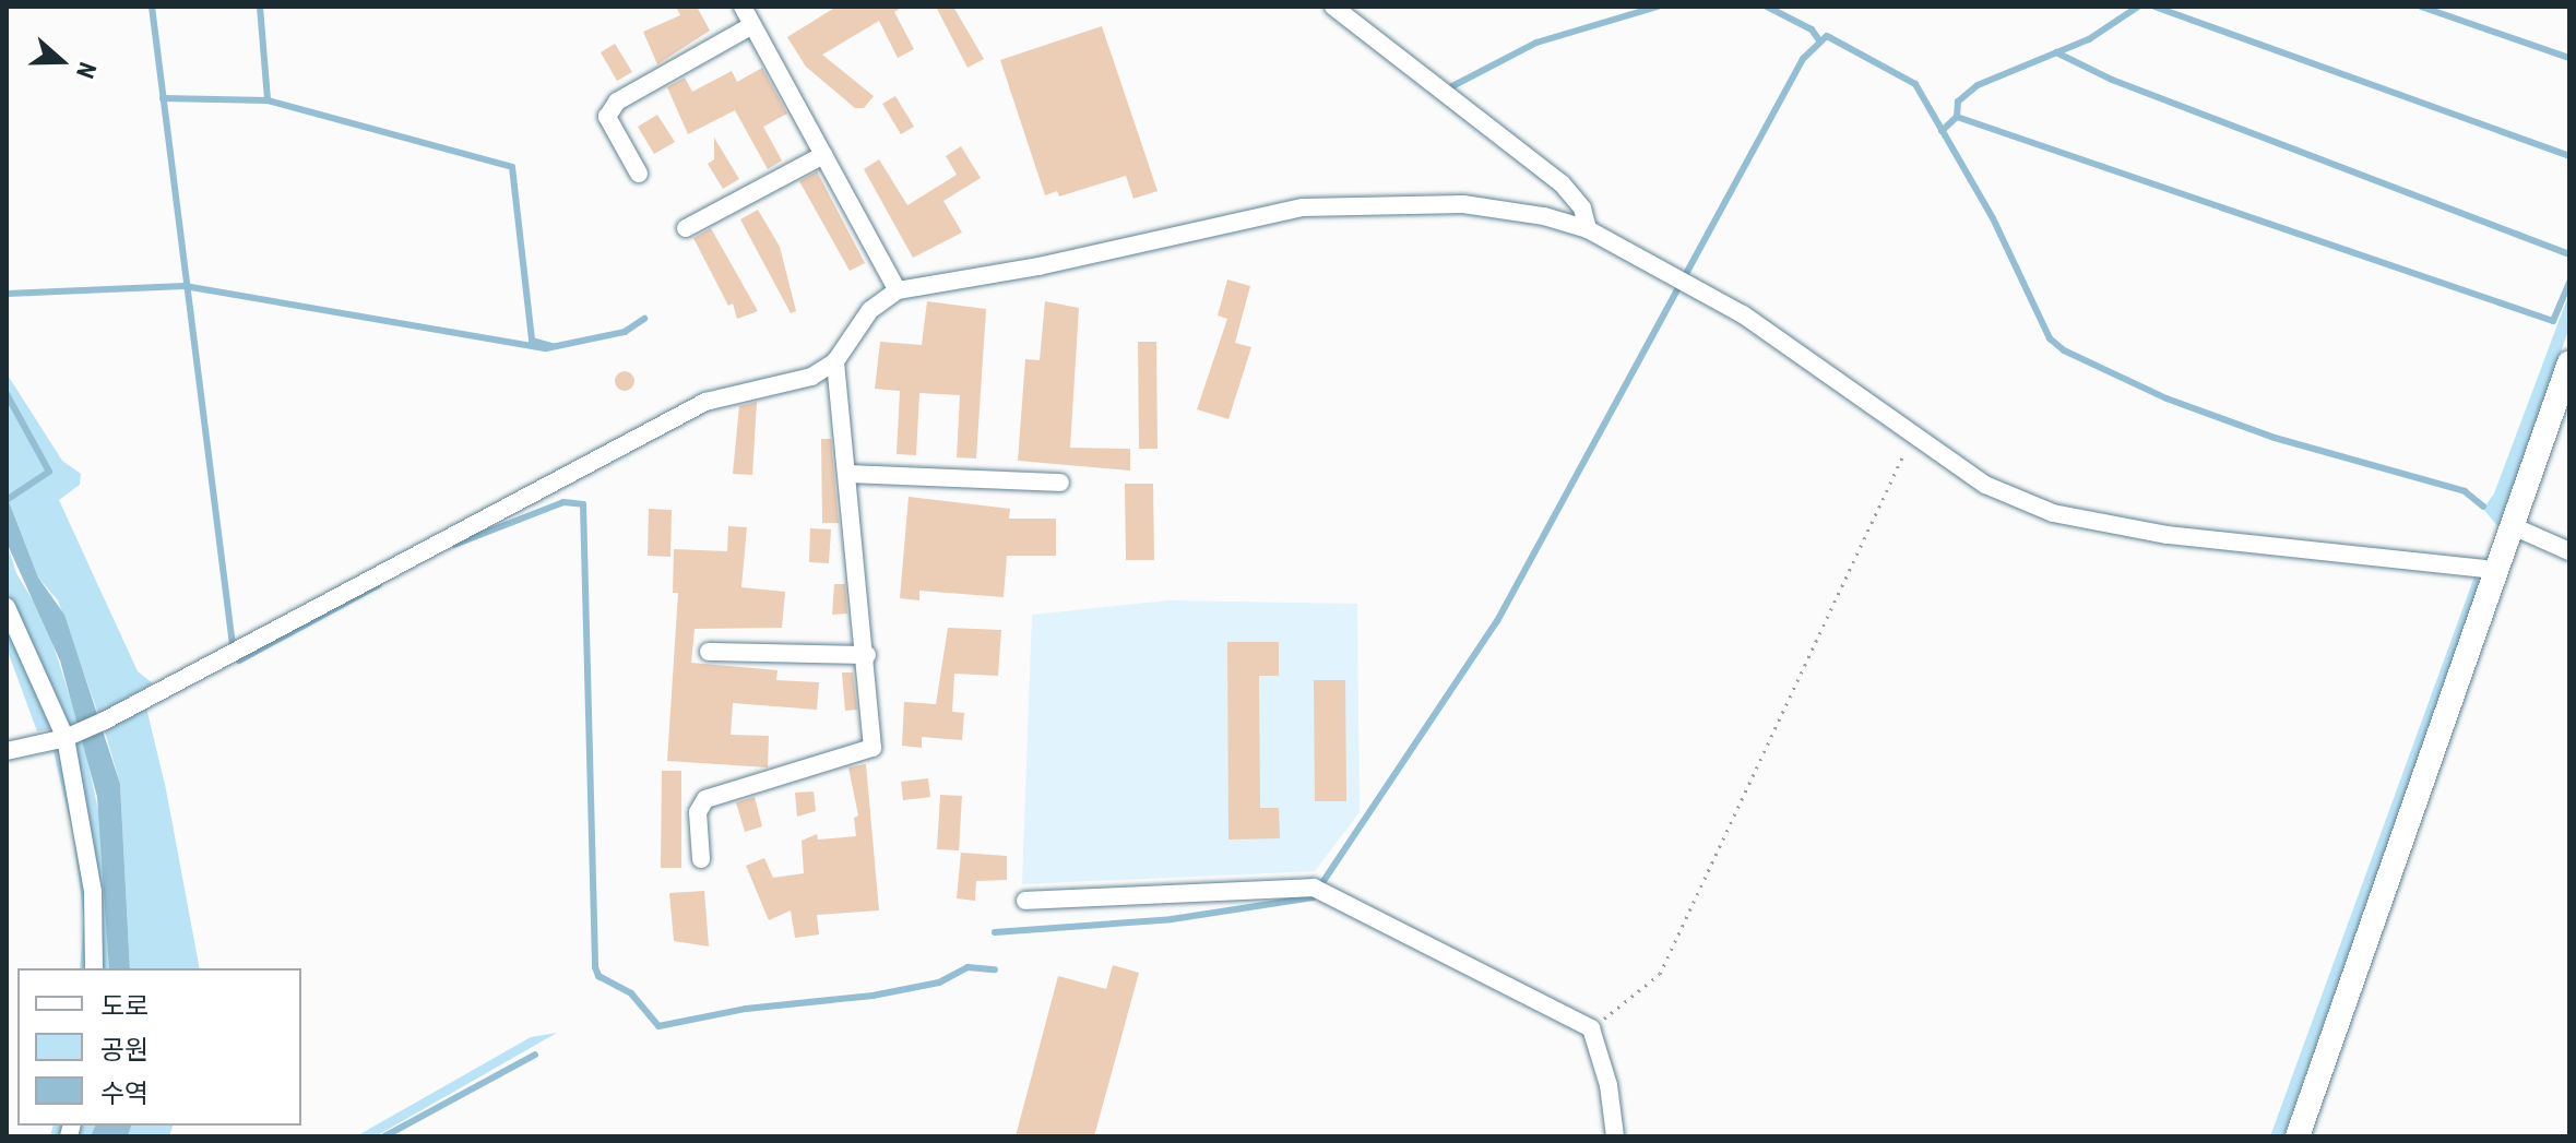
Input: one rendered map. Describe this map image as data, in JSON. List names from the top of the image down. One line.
{"legend":["도로","공원","수역"],"north":"right"}
